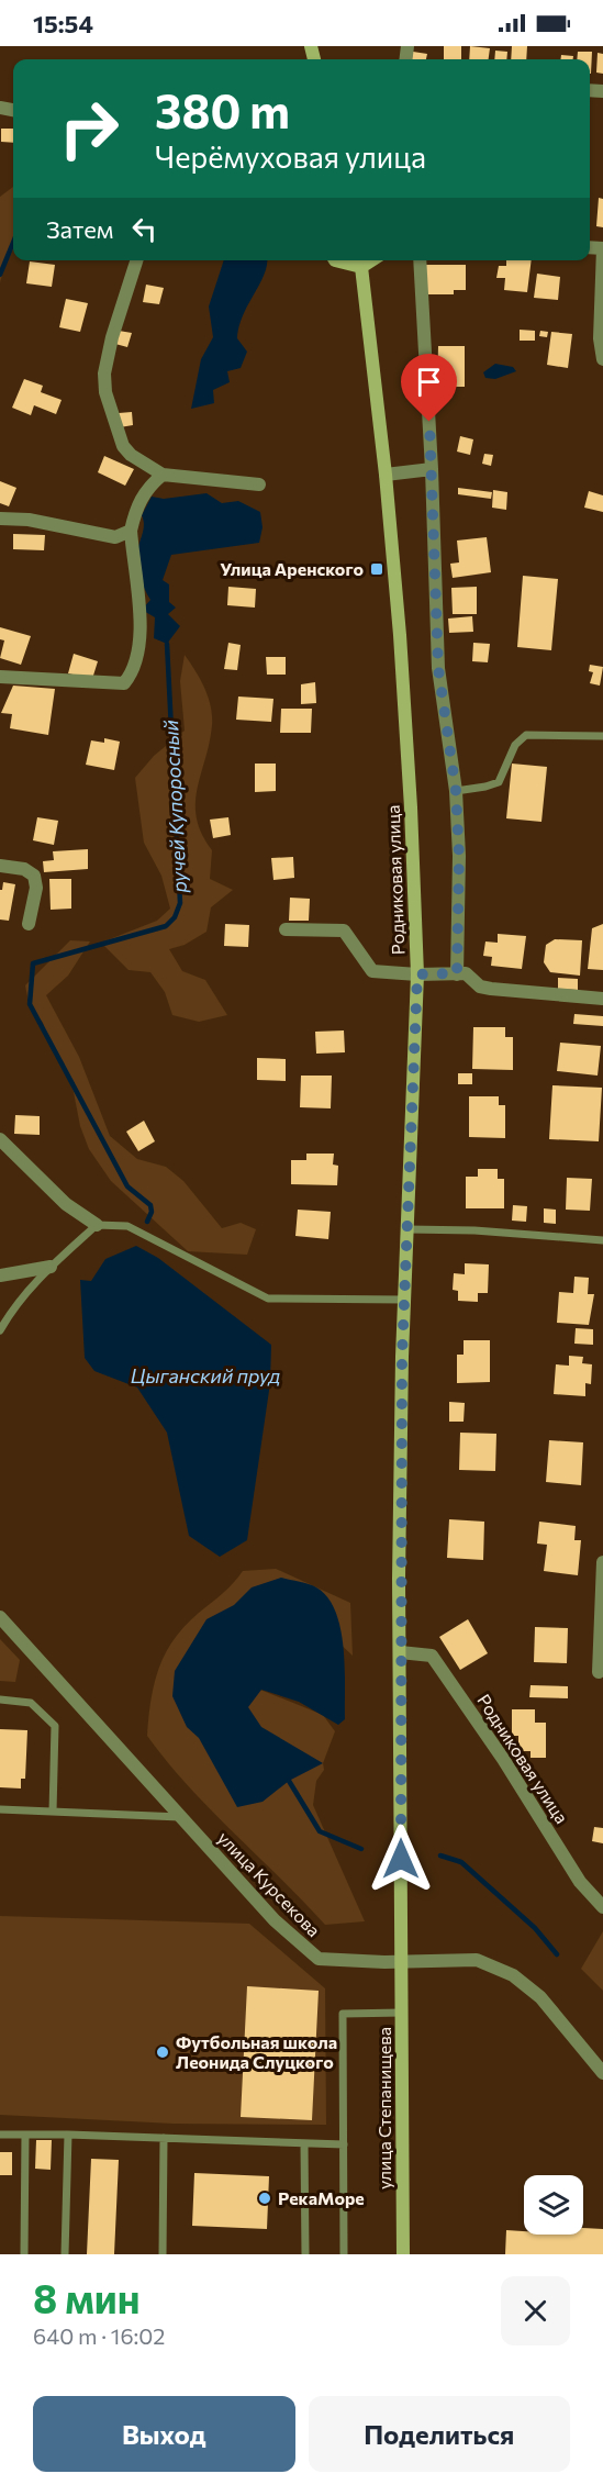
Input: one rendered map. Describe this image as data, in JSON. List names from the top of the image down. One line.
{"streets":{"main road":["Родниковая улица","улица Степанищева"],"street":["улица Курсекова"]},"crossings":[["Родниковая улица","улица Курсекова"],["Родниковая улица","улица Степанищева"],["улица Курсекова","улица Степанищева"]],"water":["ручей Купоросный","Цыганский пруд"],"places":{"transit":["Улица Аренского"],"other":["Футбольная школа Леонида Слуцкого","РекаМоре"]},"page":{"status":"15:54","turn":["380 m","Черёмуховая улица"],"then":"Затем","heading":["8 мин","640 m · 16:02"],"buttons":["Выход","Поделиться"]}}
